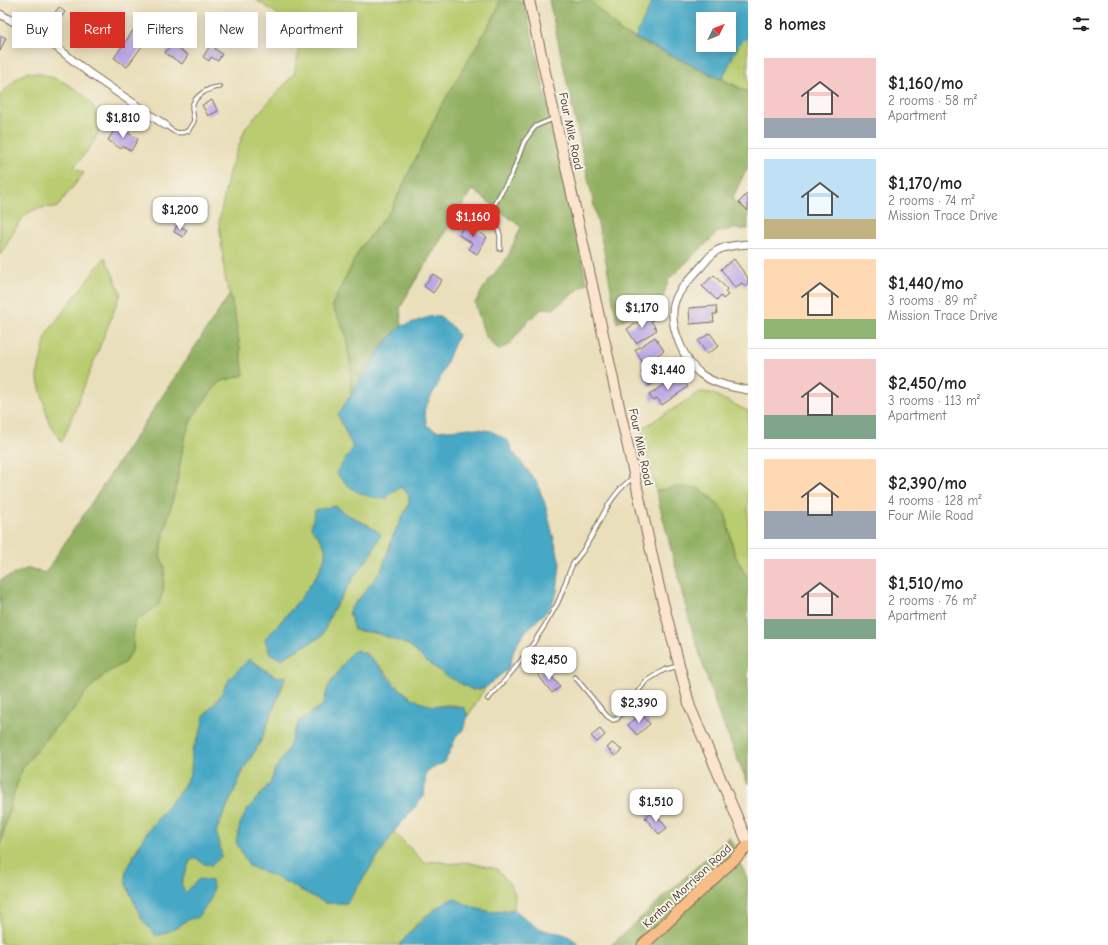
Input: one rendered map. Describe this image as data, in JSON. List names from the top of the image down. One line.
{"streets":{"main road":["Four Mile Road","Kenton Morrison Road"]},"north":"top right","page":{"heading":"8 homes","chip":["Buy","Rent","Filters","New","Apartment"],"list":[{"name":"$1,160/mo","note":"2 rooms · 58 m² · Apartment"},{"name":"$1,170/mo","note":"2 rooms · 74 m² · Mission Trace Drive"},{"name":"$1,440/mo","note":"3 rooms · 89 m² · Mission Trace Drive"},{"name":"$2,450/mo","note":"3 rooms · 113 m² · Apartment"},{"name":"$2,390/mo","note":"4 rooms · 128 m² · Four Mile Road"},{"name":"$1,510/mo","note":"2 rooms · 76 m² · Apartment"}],"price":["$1,810","$1,200","$1,160","$1,170","$1,440","$2,450","$2,390","$1,510"]}}
